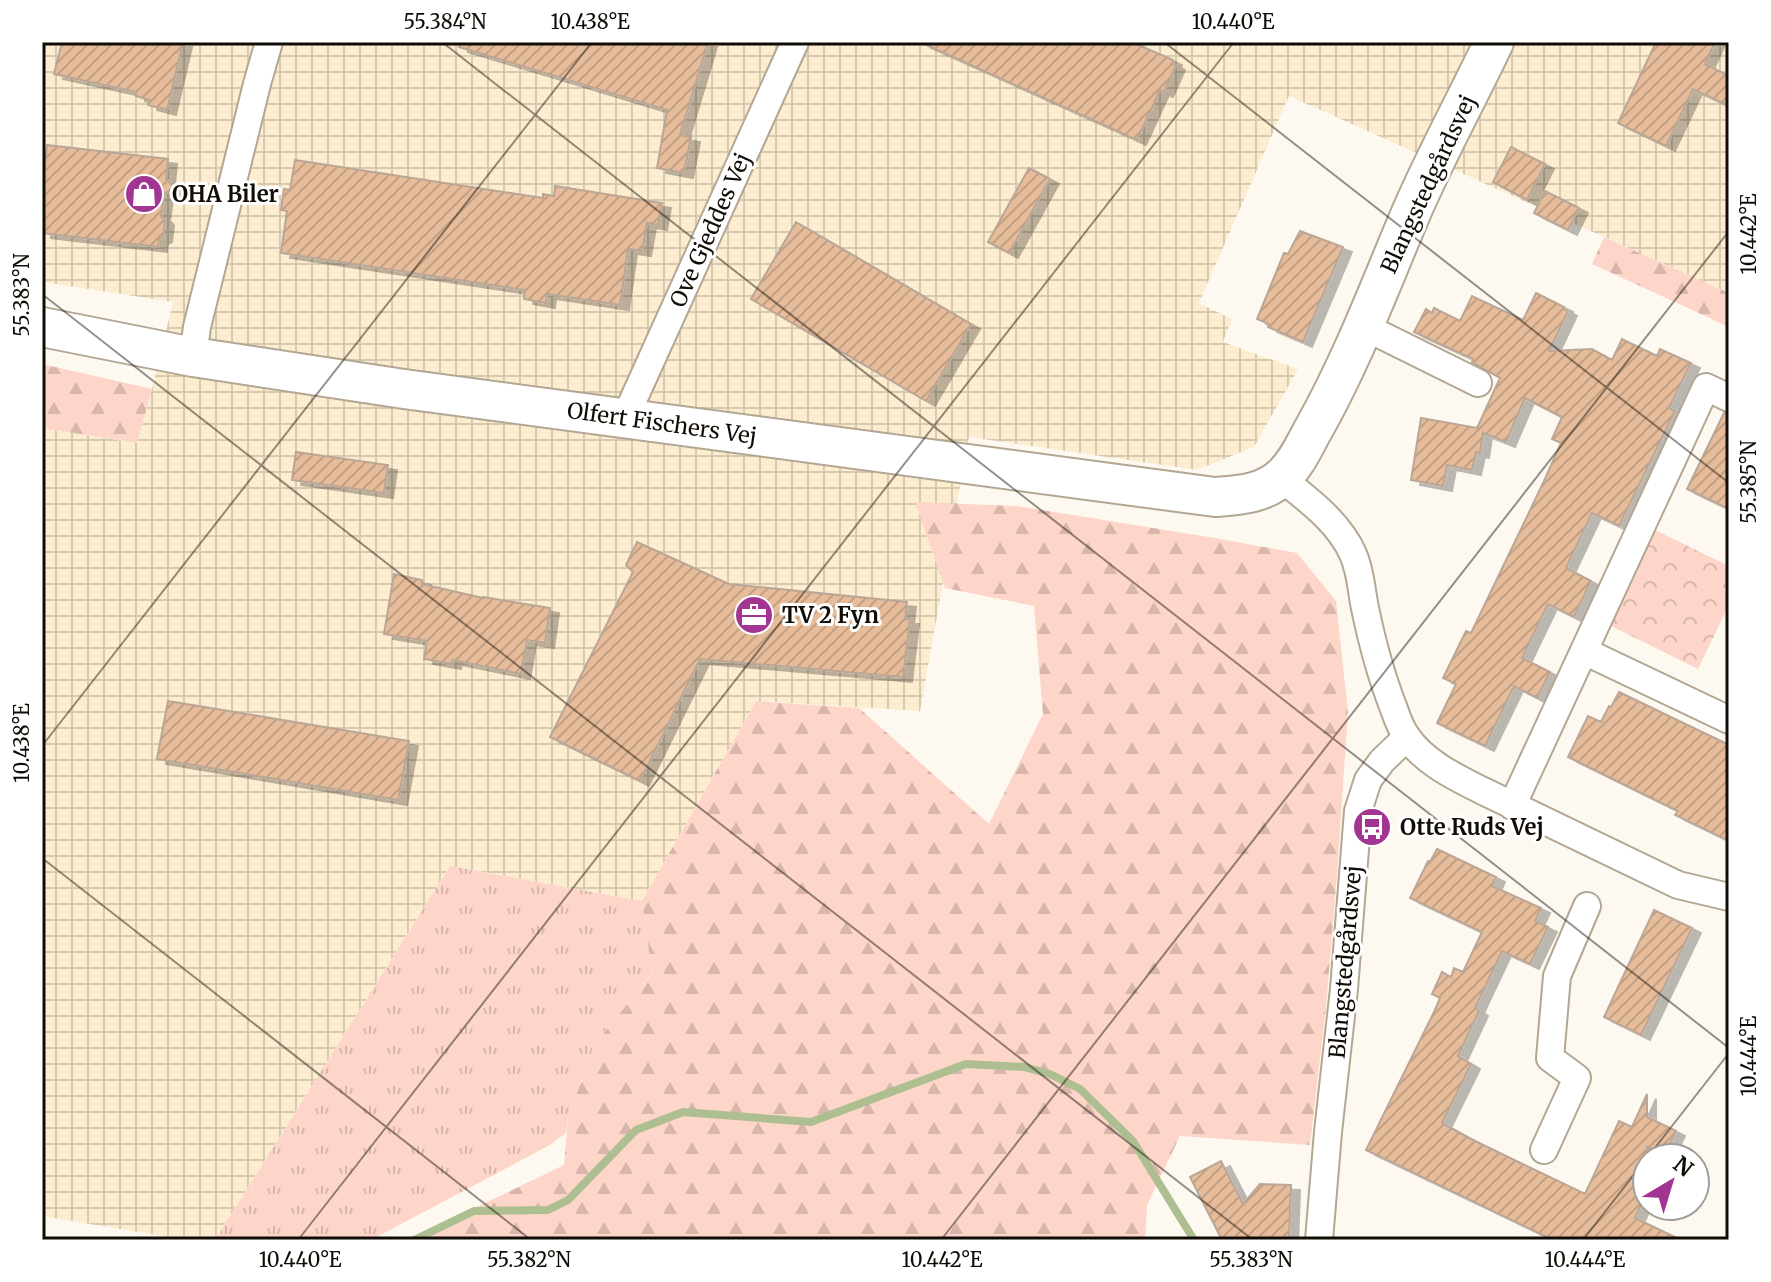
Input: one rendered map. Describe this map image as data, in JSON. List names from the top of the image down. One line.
{"streets":{"street":["Blangstedgårdsvej","Ove Gjeddes Vej","Olfert Fischers Vej"]},"crossings":[["Blangstedgårdsvej","Olfert Fischers Vej"],["Ove Gjeddes Vej","Olfert Fischers Vej"]],"places":{"shop":["OHA Biler"],"office":["TV 2 Fyn"],"bus stop":["Otte Ruds Vej"]},"north":"top right","coordinates":["55.384°N","10.438°E","10.440°E","10.442°E","55.383°N","55.385°N","10.444°E","55.382°N"]}
